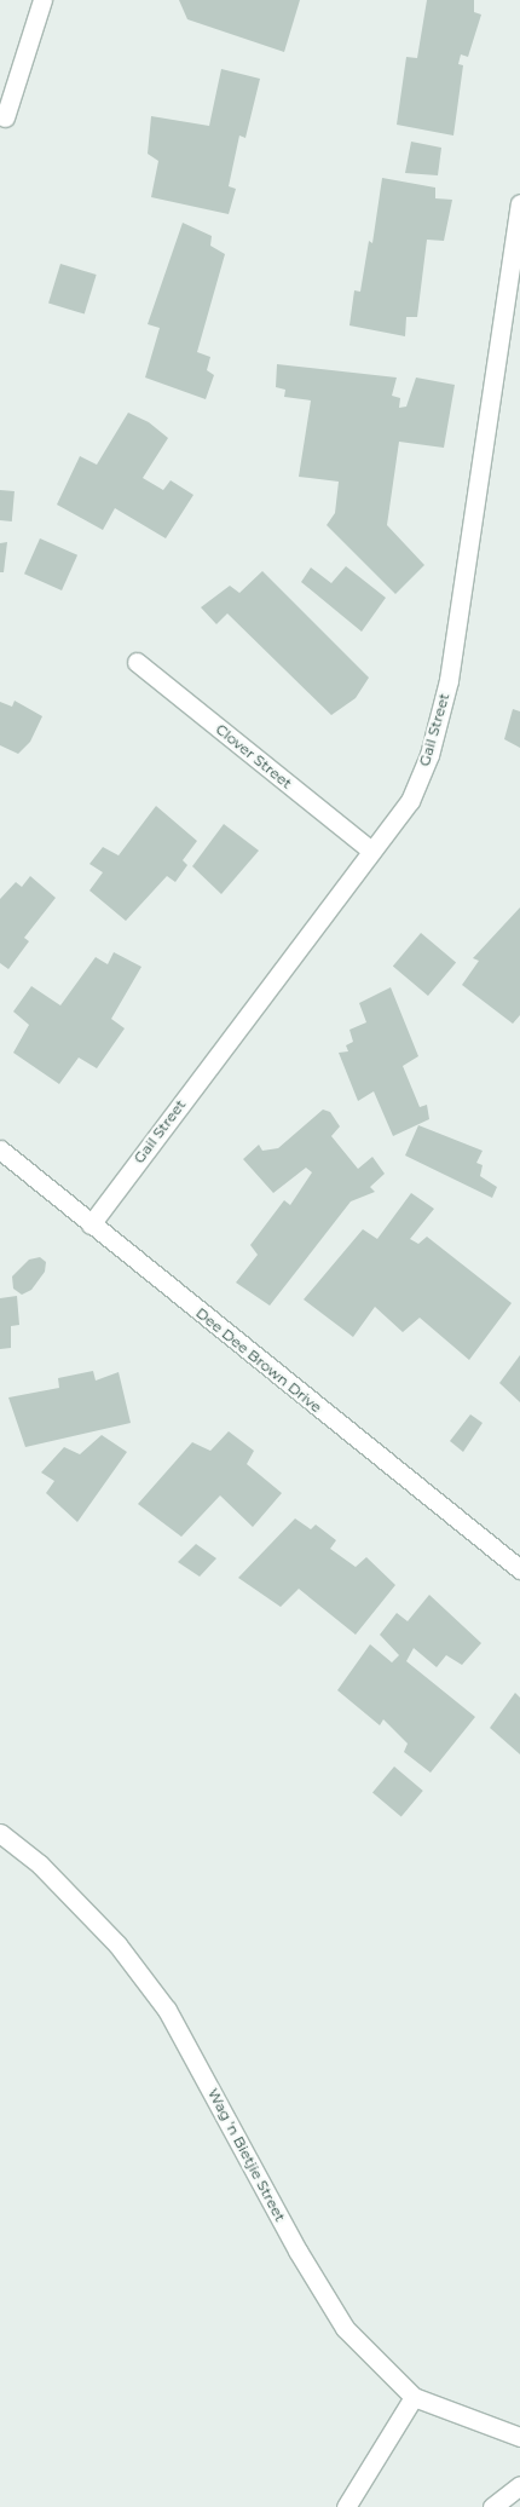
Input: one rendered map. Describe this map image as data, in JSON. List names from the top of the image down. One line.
{"streets":{"street":["Gail Street","Clover Street","Dee Dee Brown Drive","Wag 'n Bietjie Street"]},"crossings":[["Gail Street","Clover Street"],["Gail Street","Dee Dee Brown Drive"]]}
